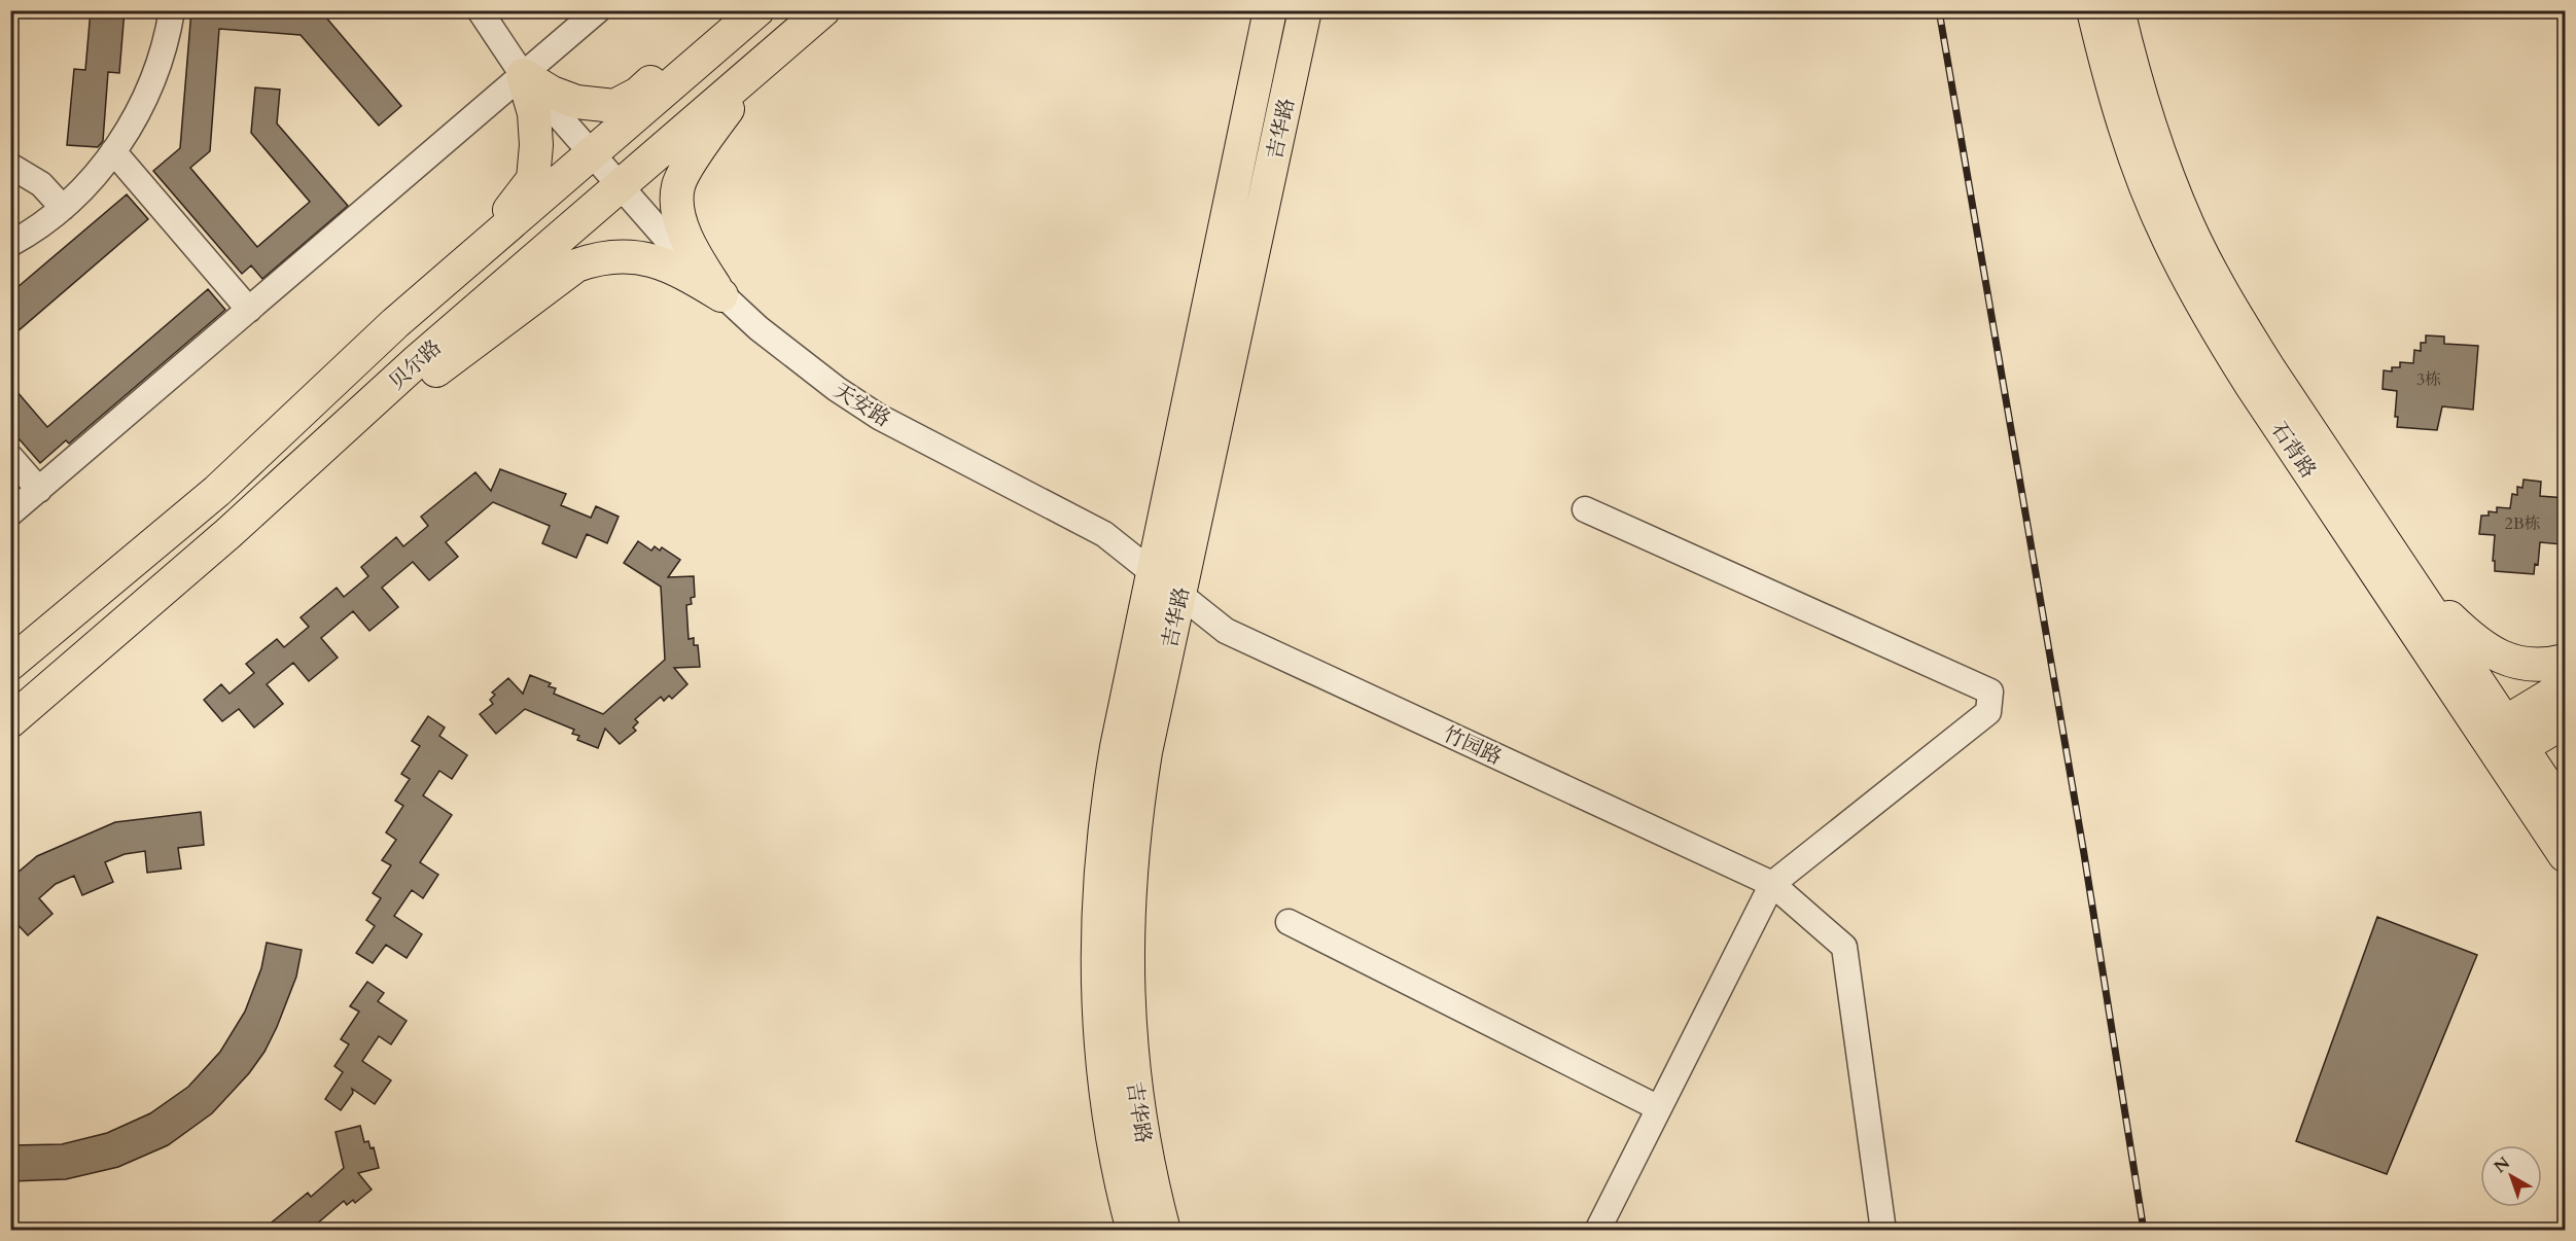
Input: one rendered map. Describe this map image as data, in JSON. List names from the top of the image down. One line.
{"streets":{"main road":["吉华路","贝尔路","石背路"],"street":["天安路","竹园路"]},"crossings":[["吉华路","天安路"],["吉华路","竹园路"],["贝尔路","天安路"],["天安路","竹园路"]],"house_numbers":["3栋","2B栋"],"north":"top left"}
